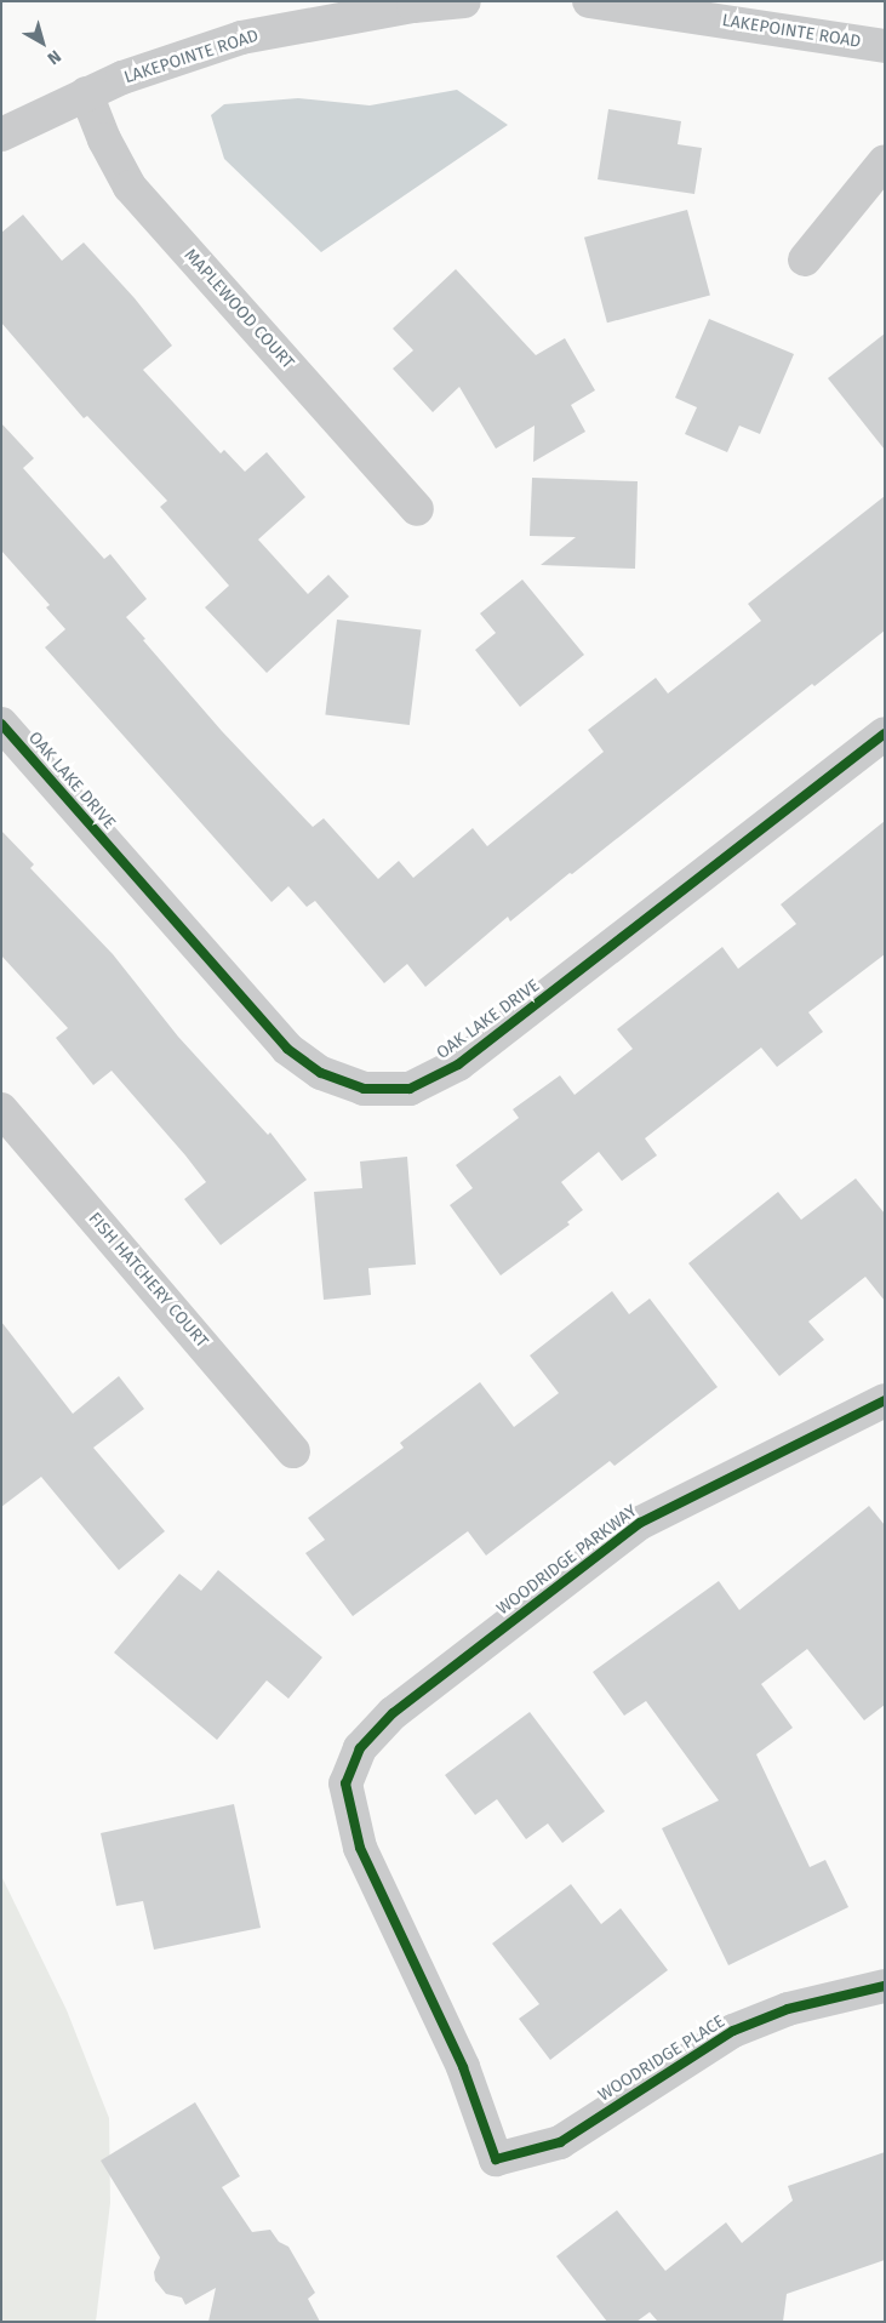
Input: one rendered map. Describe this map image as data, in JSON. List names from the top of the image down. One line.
{"streets":{"street":["LAKEPOINTE ROAD","MAPLEWOOD COURT","OAK LAKE DRIVE","FISH HATCHERY COURT","WOODRIDGE PARKWAY","WOODRIDGE PLACE"]},"crossings":[["LAKEPOINTE ROAD","MAPLEWOOD COURT"],["WOODRIDGE PARKWAY","WOODRIDGE PLACE"]],"north":"bottom right"}
